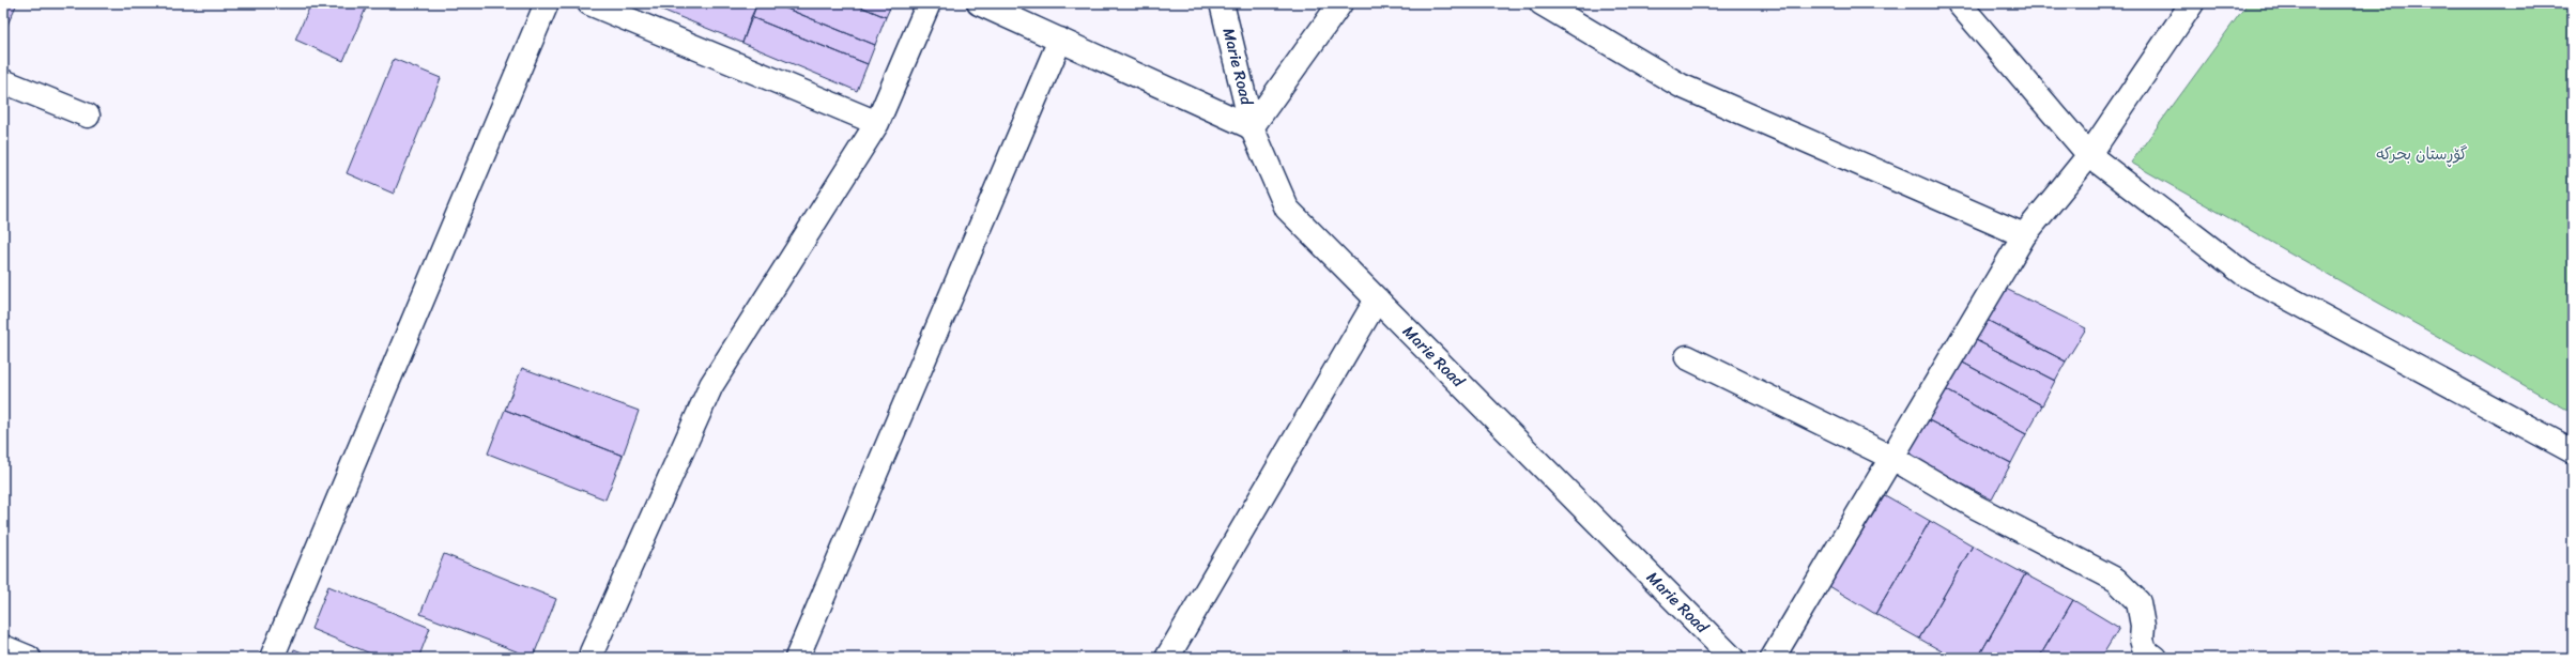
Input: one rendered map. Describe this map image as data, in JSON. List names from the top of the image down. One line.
{"streets":{"street":["Marie Road"]},"parks":["گۆڕستان بحركه‌"]}
